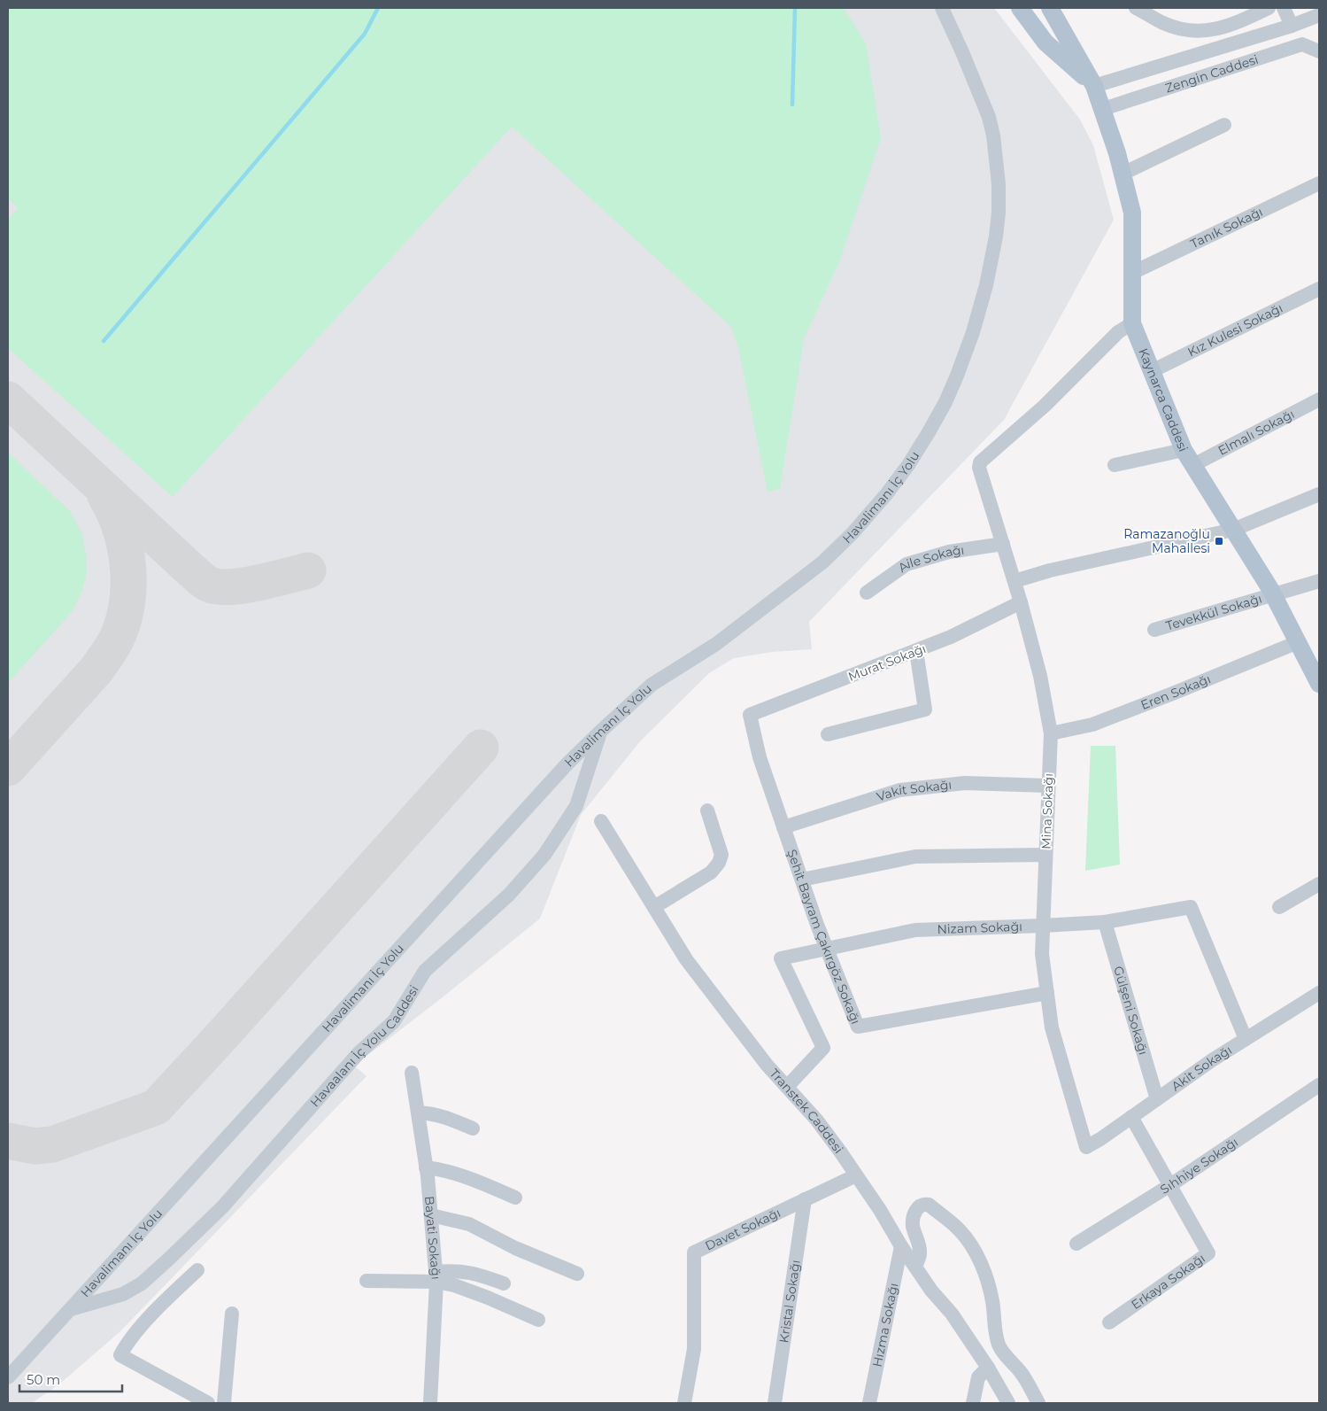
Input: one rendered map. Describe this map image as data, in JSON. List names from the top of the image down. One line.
{"streets":{"main road":["Kaynarca Caddesi"],"street":["Zengin Caddesi","Tanık Sokağı","Kız Kulesi Sokağı","Elmalı Sokağı","Havalimanı İç Yolu","Aile Sokağı","Tevekkül Sokağı","Murat Sokağı","Eren Sokağı","Vakit Sokağı","Mina Sokağı","Nizam Sokağı","Şehit Bayram Çakırgöz Sokağı","Gülşeni Sokağı","Havaalanı İç Yolu Caddesi","Akit Sokağı","Transtek Caddesi","Sıhhiye Sokağı","Davet Sokağı","Bayati Sokağı","Erkaya Sokağı","Kristal Sokağı","Hızma Sokağı"]},"crossings":[["Zengin Caddesi","Kaynarca Caddesi"],["Tanık Sokağı","Kaynarca Caddesi"],["Kız Kulesi Sokağı","Kaynarca Caddesi"],["Kaynarca Caddesi","Elmalı Sokağı"],["Kaynarca Caddesi","Tevekkül Sokağı"],["Kaynarca Caddesi","Eren Sokağı"],["Kaynarca Caddesi","Mina Sokağı"],["Havalimanı İç Yolu","Havaalanı İç Yolu Caddesi"],["Aile Sokağı","Mina Sokağı"],["Murat Sokağı","Mina Sokağı"],["Murat Sokağı","Şehit Bayram Çakırgöz Sokağı"],["Eren Sokağı","Mina Sokağı"],["Vakit Sokağı","Mina Sokağı"],["Vakit Sokağı","Şehit Bayram Çakırgöz Sokağı"],["Mina Sokağı","Nizam Sokağı"],["Mina Sokağı","Şehit Bayram Çakırgöz Sokağı"],["Mina Sokağı","Akit Sokağı"],["Nizam Sokağı","Şehit Bayram Çakırgöz Sokağı"],["Nizam Sokağı","Gülşeni Sokağı"],["Nizam Sokağı","Akit Sokağı"],["Nizam Sokağı","Transtek Caddesi"],["Gülşeni Sokağı","Akit Sokağı"],["Akit Sokağı","Erkaya Sokağı"],["Transtek Caddesi","Davet Sokağı"],["Transtek Caddesi","Hızma Sokağı"],["Sıhhiye Sokağı","Erkaya Sokağı"],["Davet Sokağı","Kristal Sokağı"]],"places":{"transit":["Ramazanoğlu Mahallesi"]},"scale_bar":"50 m"}
